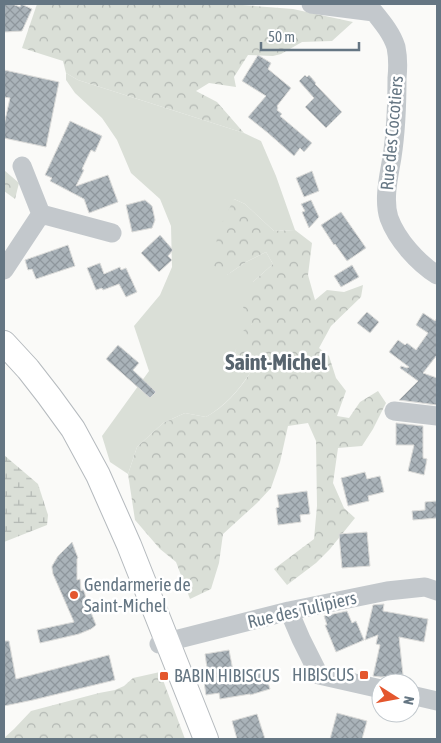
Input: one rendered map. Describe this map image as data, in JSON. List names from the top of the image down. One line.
{"streets":{"street":["Rue des Cocotiers","Rue des Tulipiers"]},"districts":["Saint-Michel"],"places":{"other":["Gendarmerie de Saint-Michel"],"transit":["HIBISCUS","BABIN HIBISCUS"]},"scale_bar":"50 m","north":"right"}
